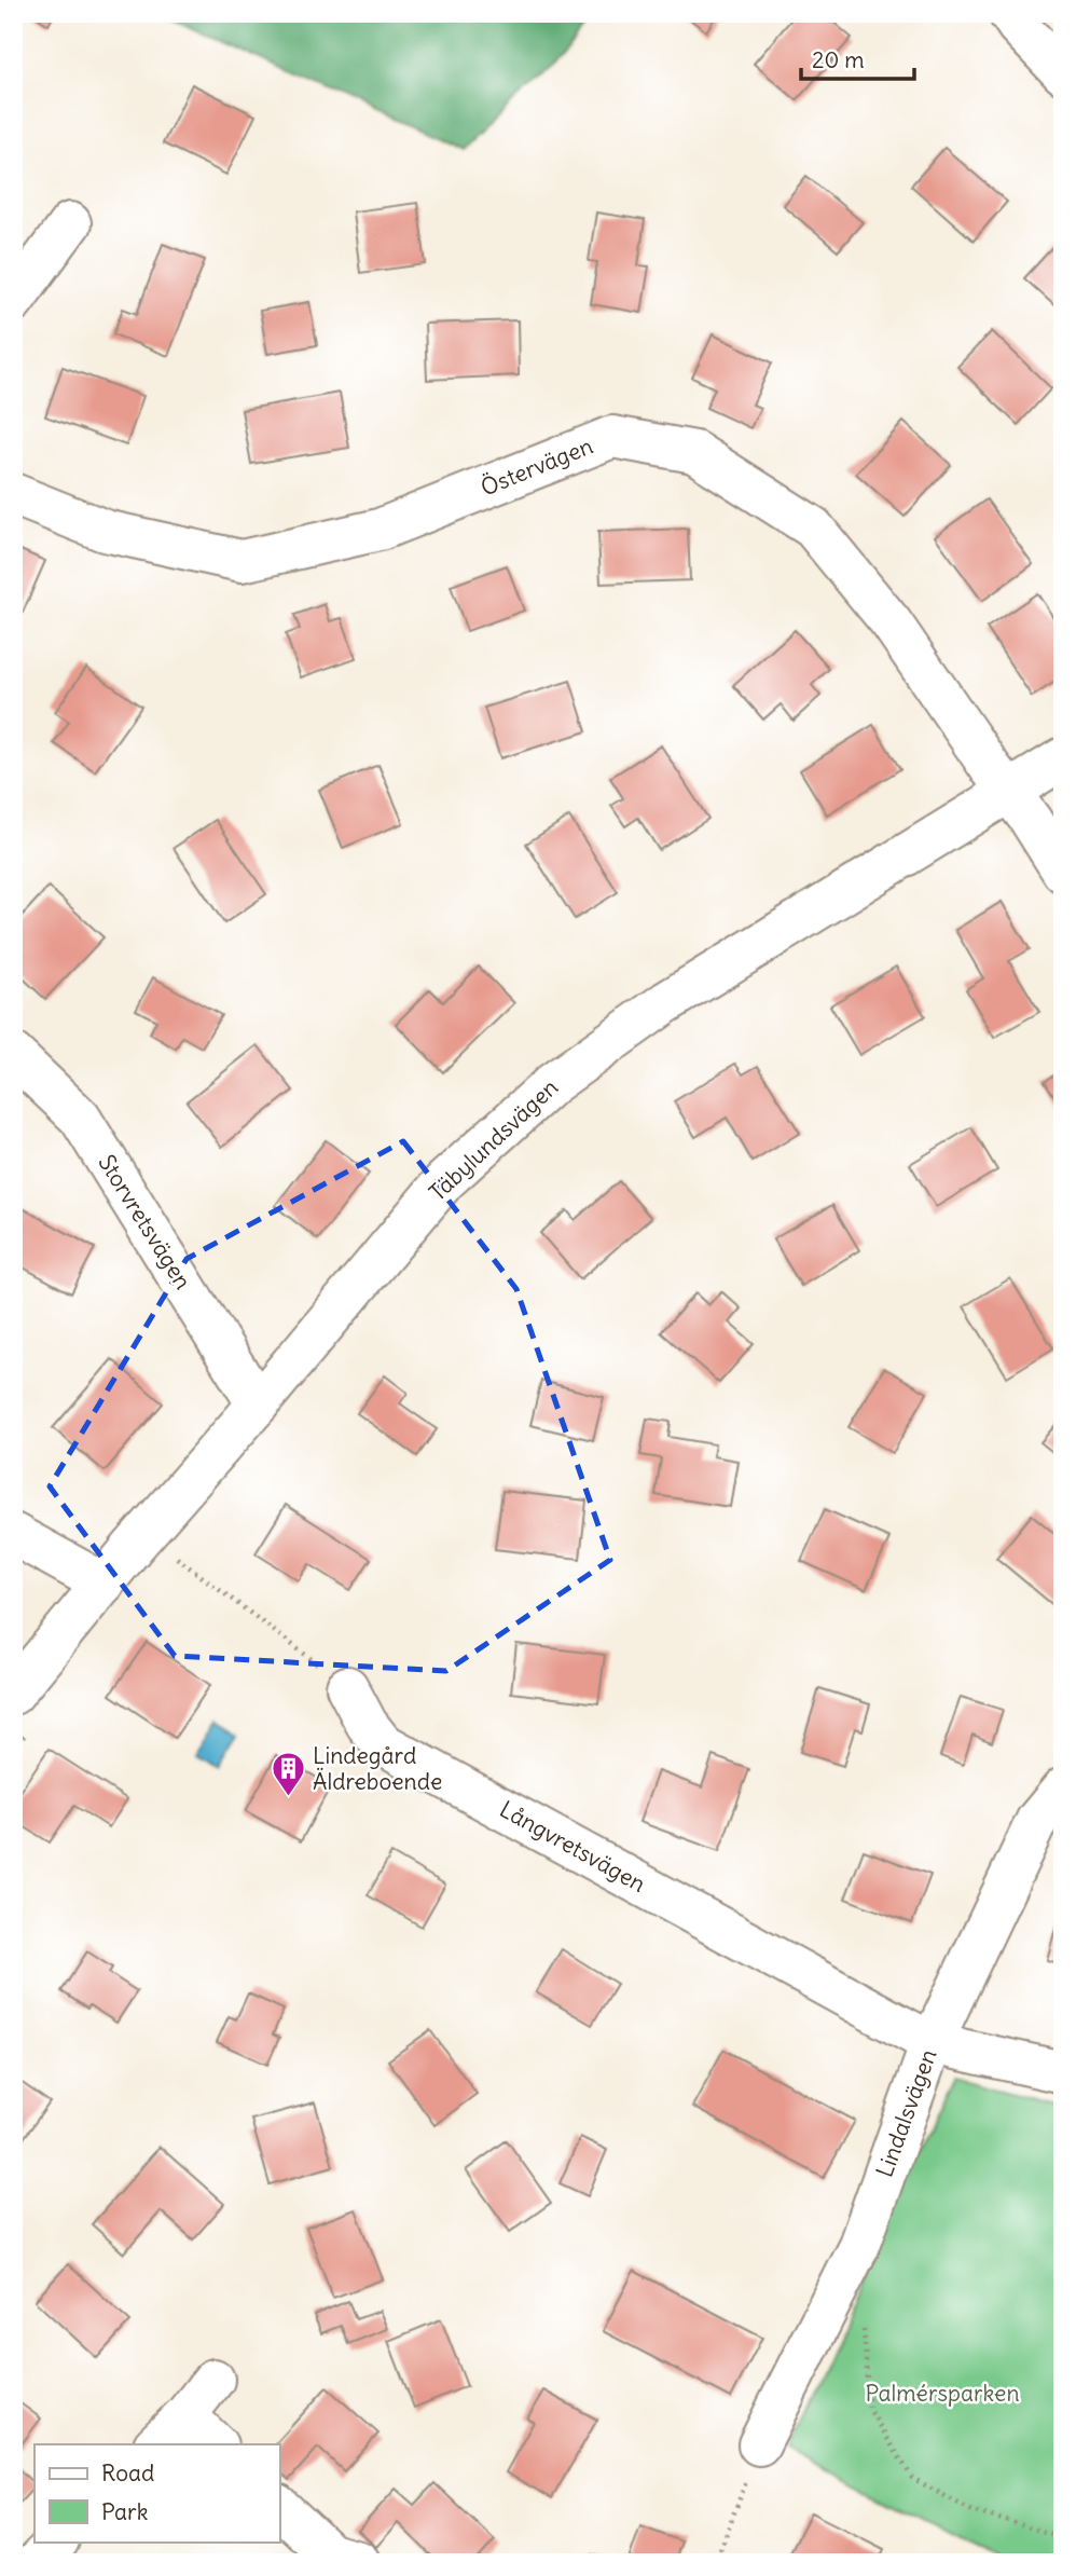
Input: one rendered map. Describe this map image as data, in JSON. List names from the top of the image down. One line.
{"streets":{"street":["Östervägen","Täbylundsvägen","Storvretsvägen","Långvretsvägen","Lindalsvägen"]},"crossings":[["Östervägen","Täbylundsvägen"],["Täbylundsvägen","Storvretsvägen"],["Långvretsvägen","Lindalsvägen"]],"parks":["Palmérsparken"],"places":{"building":["Lindegård Äldreboende"]},"legend":["Road","Park"],"scale_bar":"20 m"}
